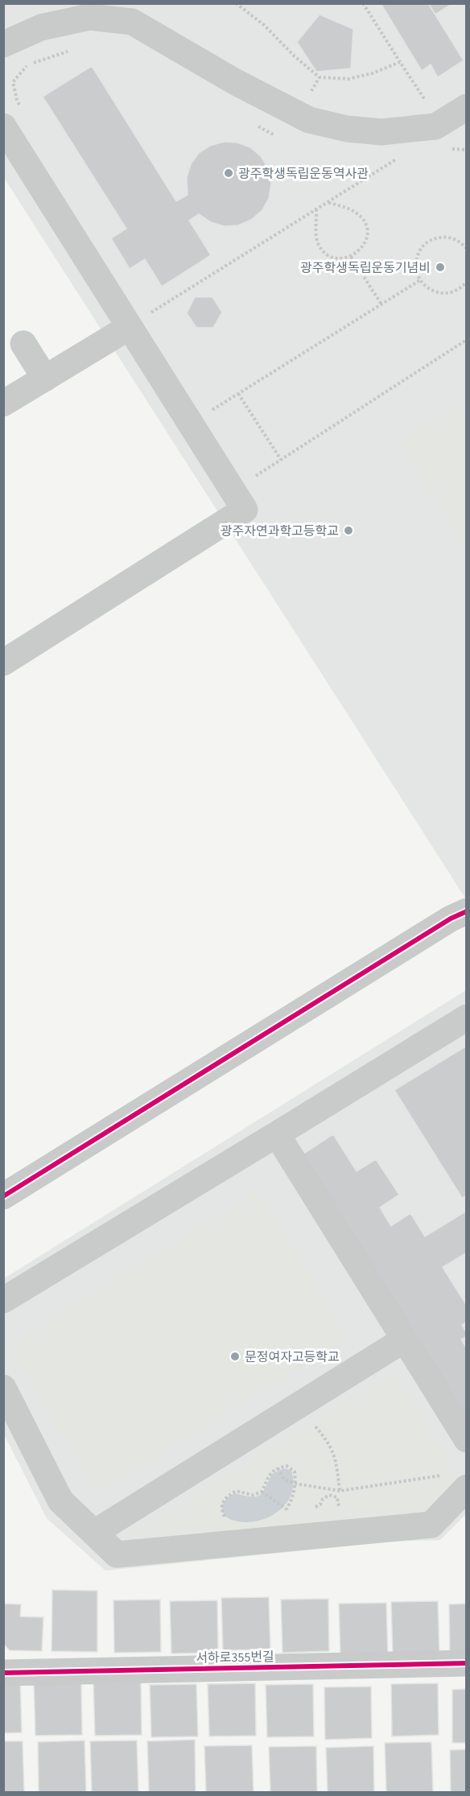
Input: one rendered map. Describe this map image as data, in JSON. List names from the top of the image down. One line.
{"streets":{"street":["서하로355번길"]},"places":["광주학생독립운동역사관","광주학생독립운동기념비","광주자연과학고등학교","문정여자고등학교"]}
